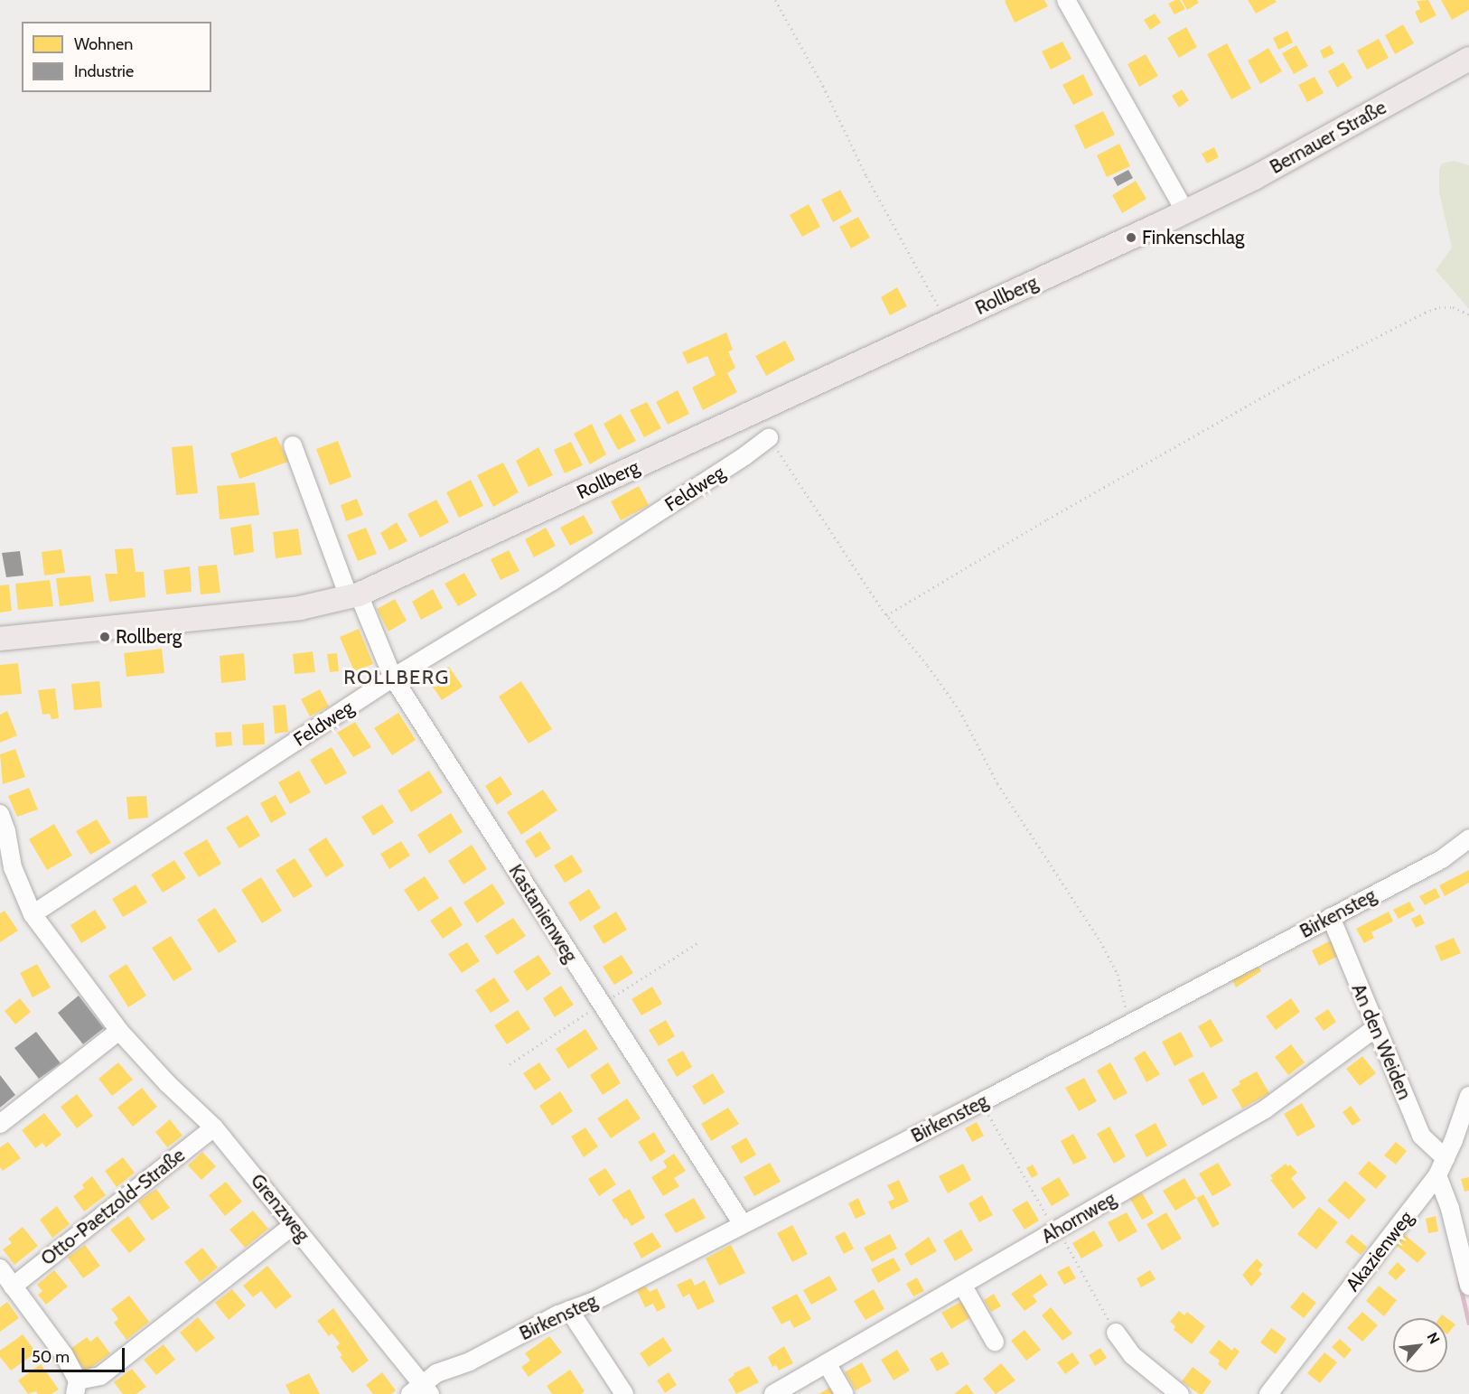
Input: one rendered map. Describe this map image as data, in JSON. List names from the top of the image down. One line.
{"streets":{"main road":["Bernauer Straße","Rollberg"],"street":["Feldweg","Kastanienweg","Birkensteg","An den Weiden","Otto-Paetzold-Straße","Grenzweg","Ahornweg","Akazienweg"]},"crossings":[["Bernauer Straße","Rollberg"],["Rollberg","Kastanienweg"],["Feldweg","Kastanienweg"],["Feldweg","Grenzweg"],["Kastanienweg","Birkensteg"],["Birkensteg","An den Weiden"],["Birkensteg","Grenzweg"],["An den Weiden","Ahornweg"],["An den Weiden","Akazienweg"],["Otto-Paetzold-Straße","Grenzweg"]],"districts":["ROLLBERG"],"places":["Finkenschlag","Rollberg"],"legend":["Wohnen","Industrie"],"scale_bar":"50 m","north":"top right"}
